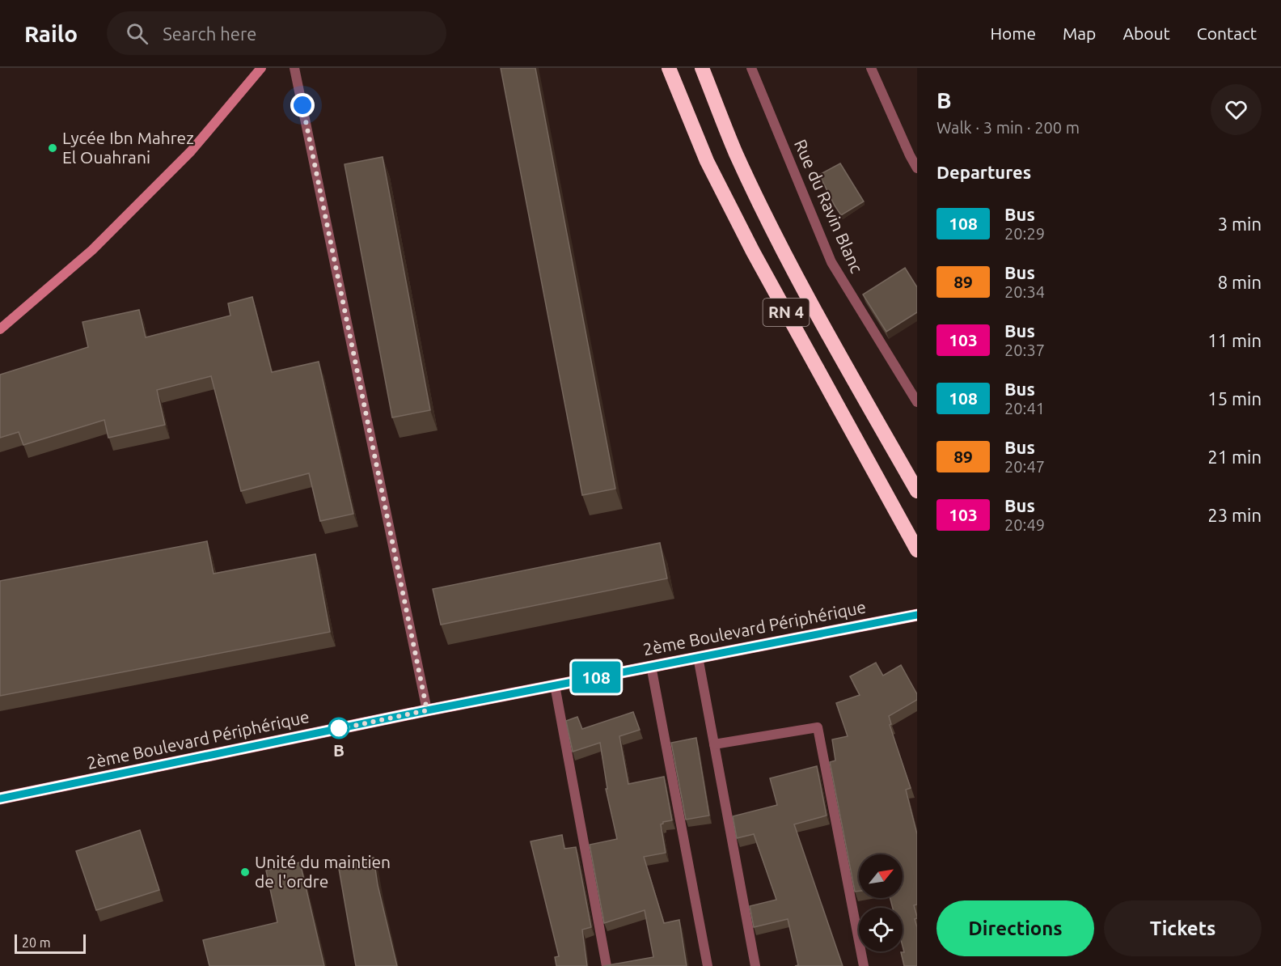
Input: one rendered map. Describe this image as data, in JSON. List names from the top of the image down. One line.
{"streets":{"highway":["RN 4"],"main road":["2ème Boulevard Périphérique"],"street":["Rue du Ravin Blanc"]},"places":["Lycée Ibn Mahrez El Ouahrani","B","Unité du maintien de l'ordre"],"lines":["bus line 108"],"scale_bar":"20 m","north":"top right","page":{"header":"Railo","search":"Search here","nav":["Home","Map","About","Contact"],"on_map":"108","heading":[["B","Walk · 3 min · 200 m"],"Departures"],"list":[{"mark":"108","name":"Bus","note":"20:29","value":"3 min"},{"mark":"89","name":"Bus","note":"20:34","value":"8 min"},{"mark":"103","name":"Bus","note":"20:37","value":"11 min"},{"mark":"108","name":"Bus","note":"20:41","value":"15 min"},{"mark":"89","name":"Bus","note":"20:47","value":"21 min"},{"mark":"103","name":"Bus","note":"20:49","value":"23 min"}],"buttons":["Directions","Tickets"],"scale":"20 m"}}
